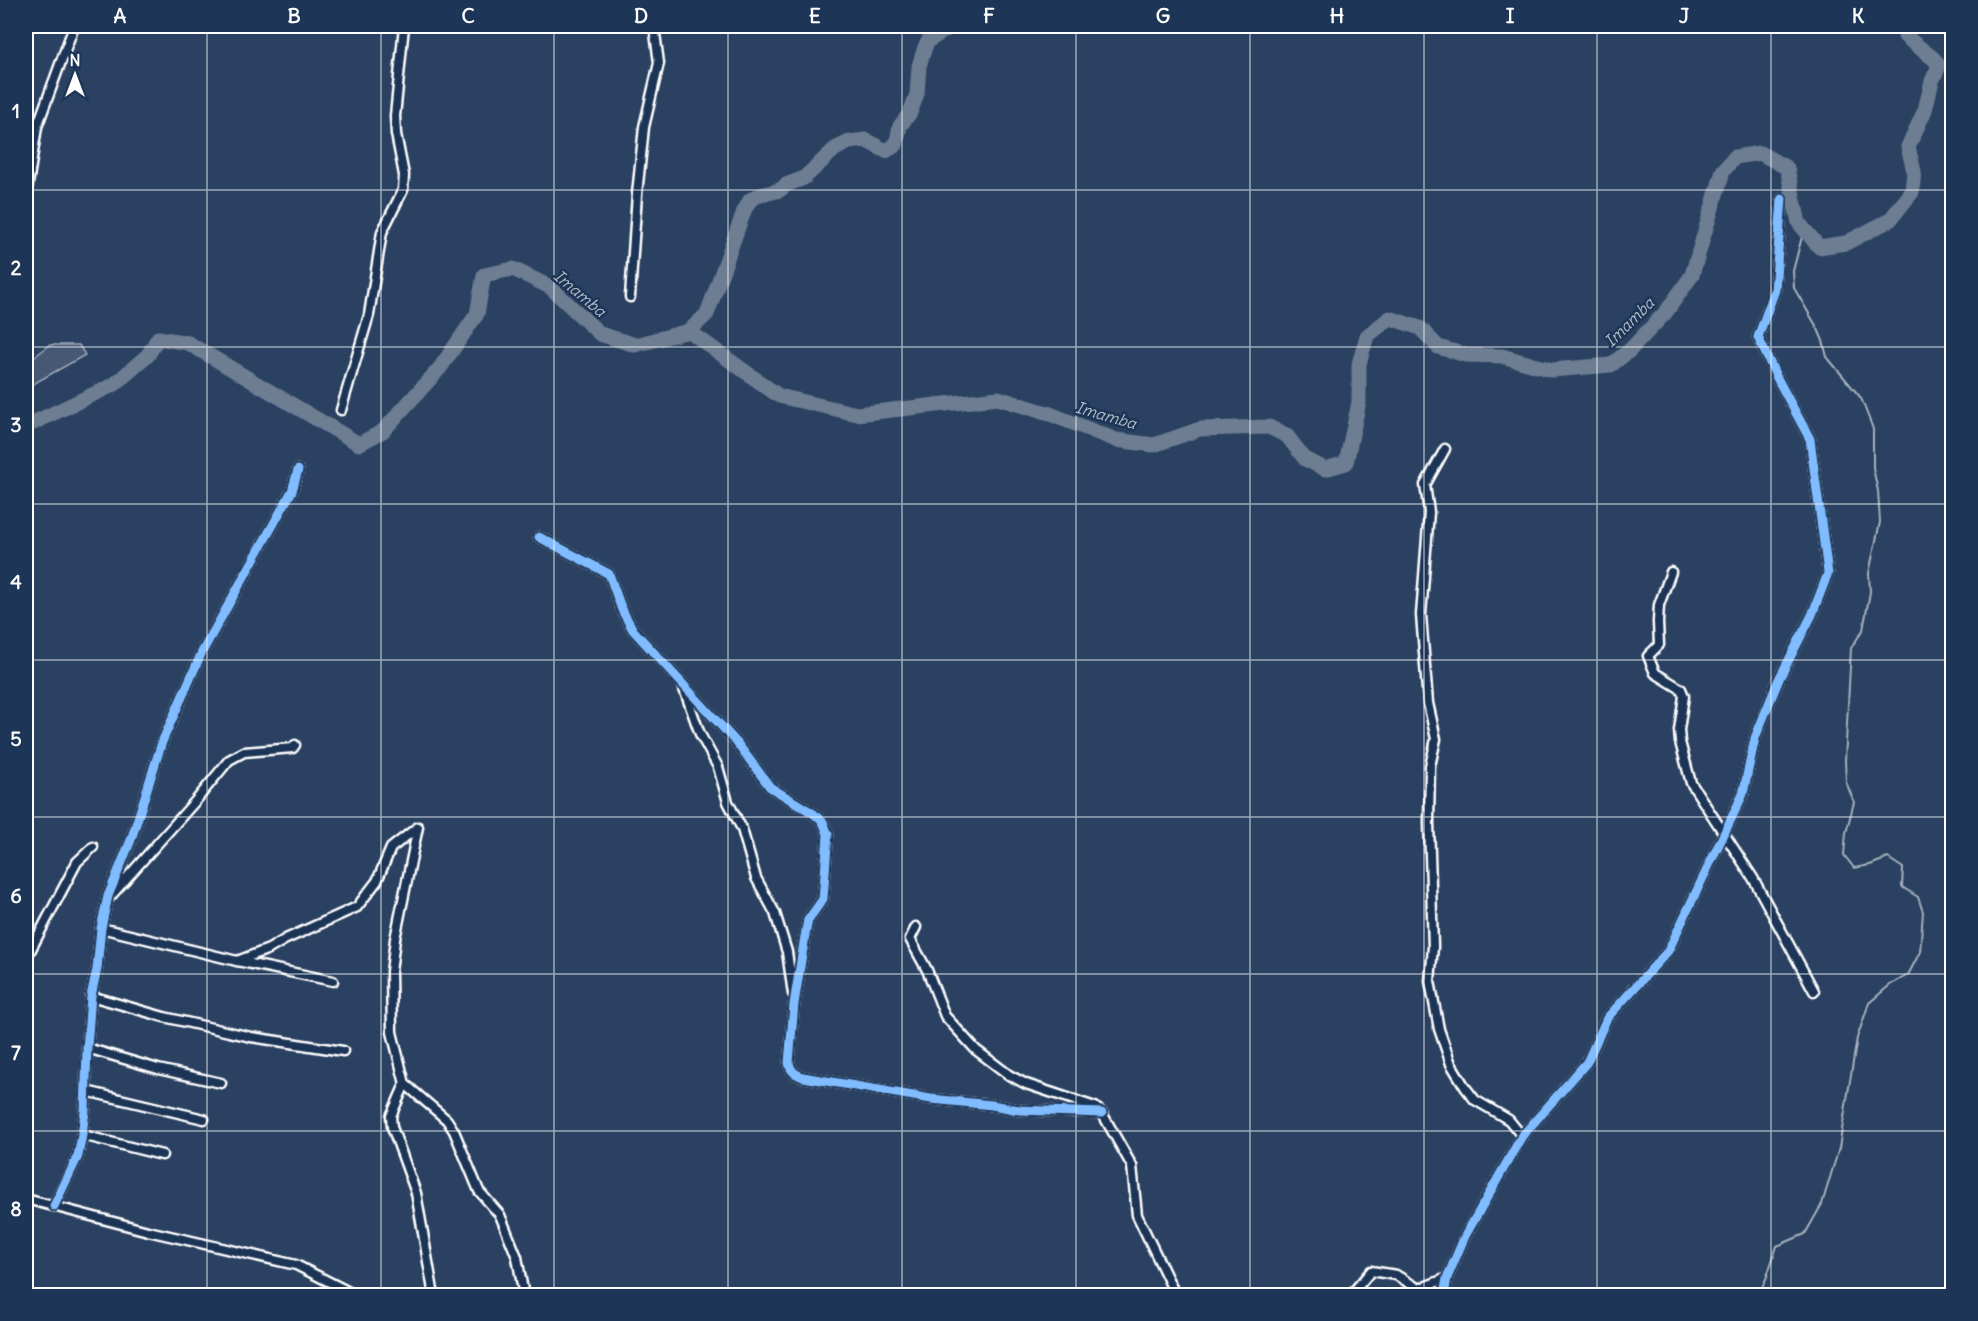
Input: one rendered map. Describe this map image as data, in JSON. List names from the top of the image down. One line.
{"water":["Imamba"],"north":"top","grid":{"columns":["A","B","C","D","E","F","G","H","I","J","K"],"rows":["1","2","3","4","5","6","7","8"]}}
